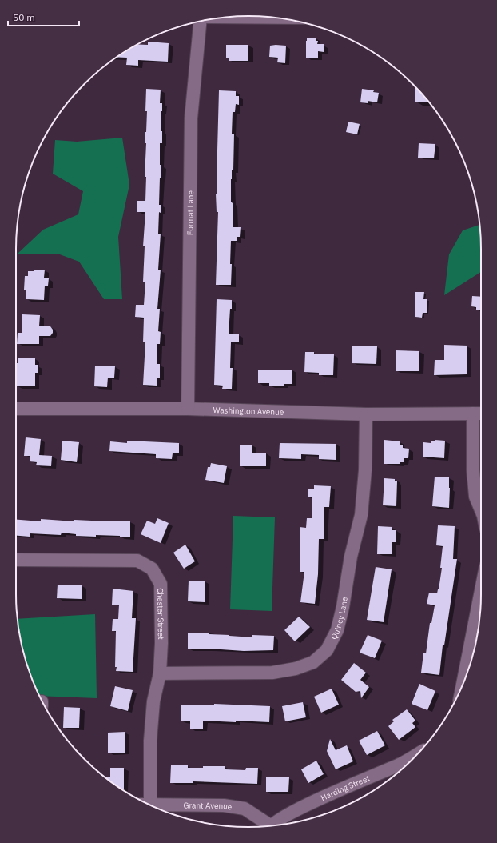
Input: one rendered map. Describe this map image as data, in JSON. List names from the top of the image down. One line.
{"streets":{"street":["Format Lane","Washington Avenue","Chester Street","Quincy Lane","Harding Street","Grant Avenue"]},"crossings":[["Format Lane","Washington Avenue"],["Washington Avenue","Quincy Lane"],["Chester Street","Quincy Lane"]],"scale_bar":"50 m"}
